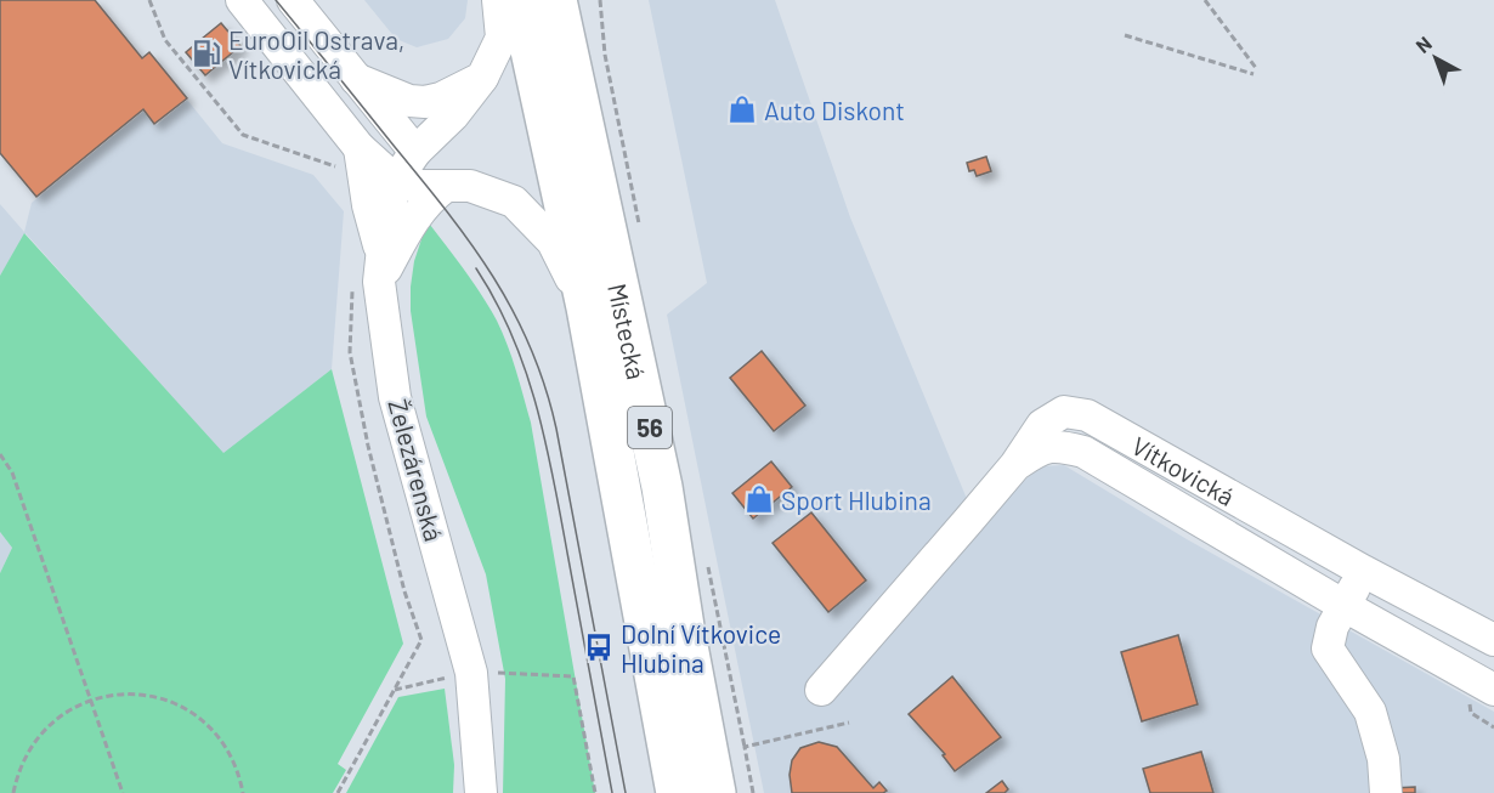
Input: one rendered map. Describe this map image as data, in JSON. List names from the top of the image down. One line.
{"streets":{"highway":["Místecká","56"],"street":["Železárenská","Vítkovická"]},"places":{"fuel station":["EuroOil Ostrava, Vítkovická"],"shop":["Auto Diskont","Sport Hlubina"],"bus stop":["Dolní Vítkovice Hlubina"]},"north":"top left"}
